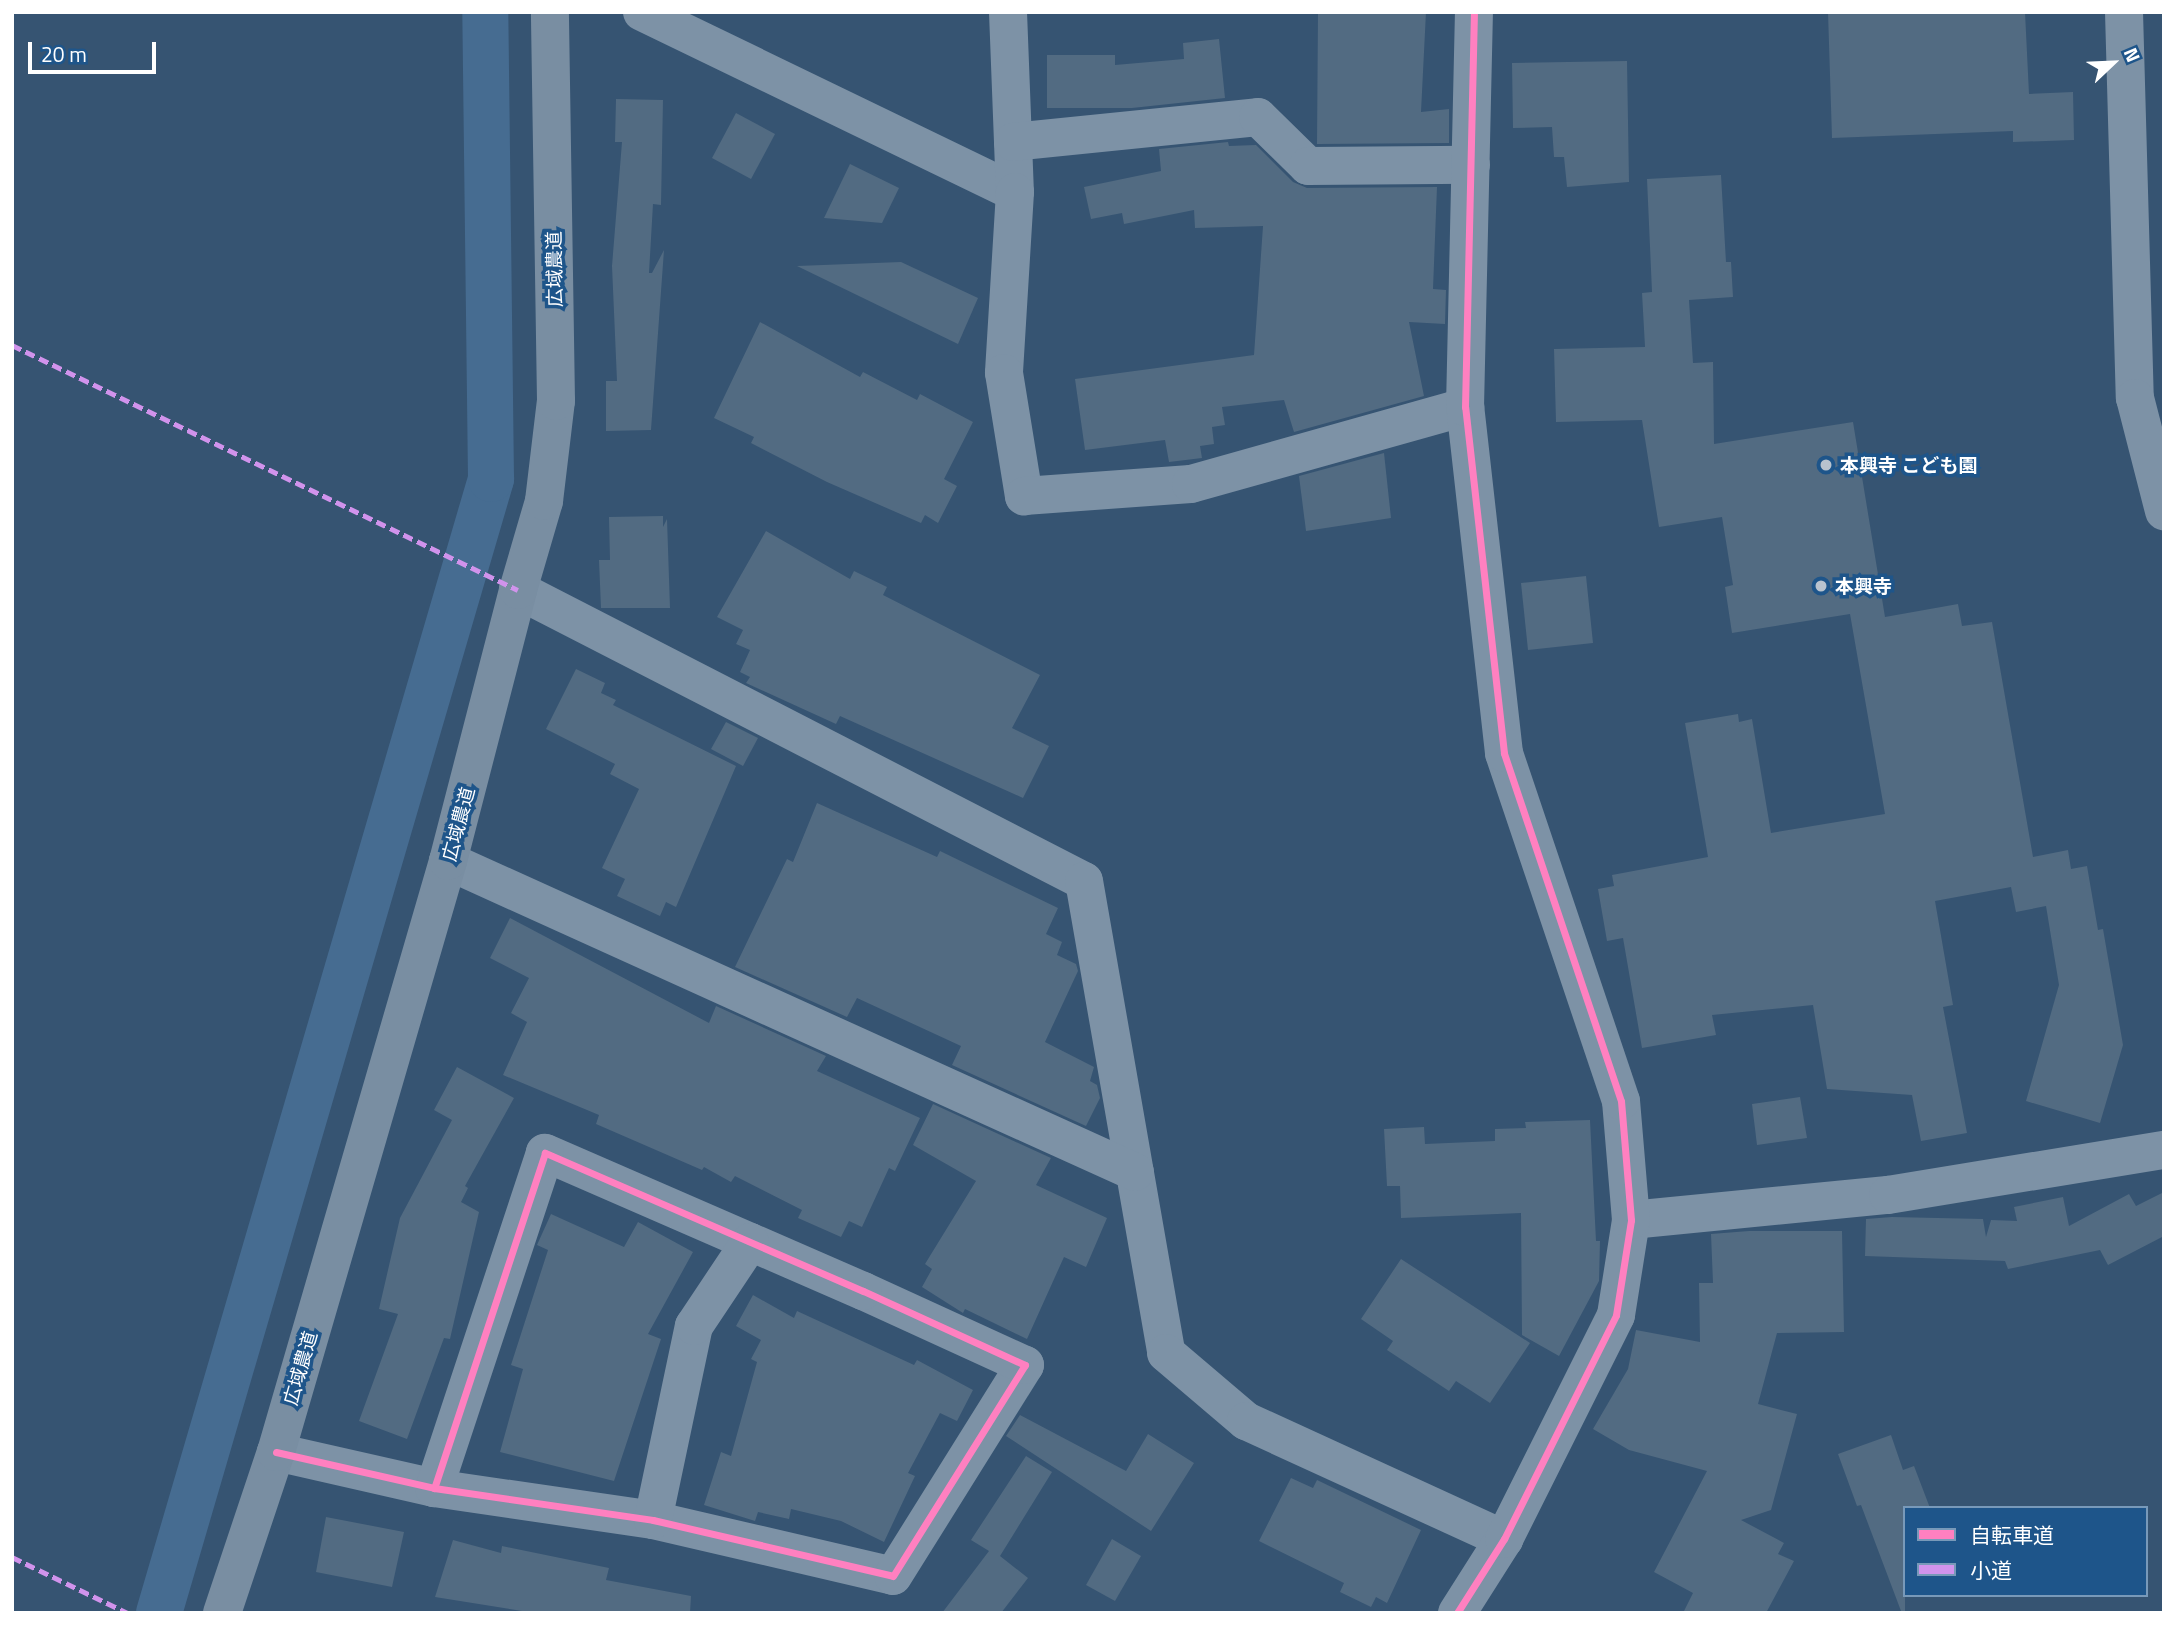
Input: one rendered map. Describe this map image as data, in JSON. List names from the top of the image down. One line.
{"streets":{"street":["広域農道"]},"places":["本興寺 こども園","本興寺"],"legend":["自転車道","小道"],"scale_bar":"20 m","north":"top right"}
